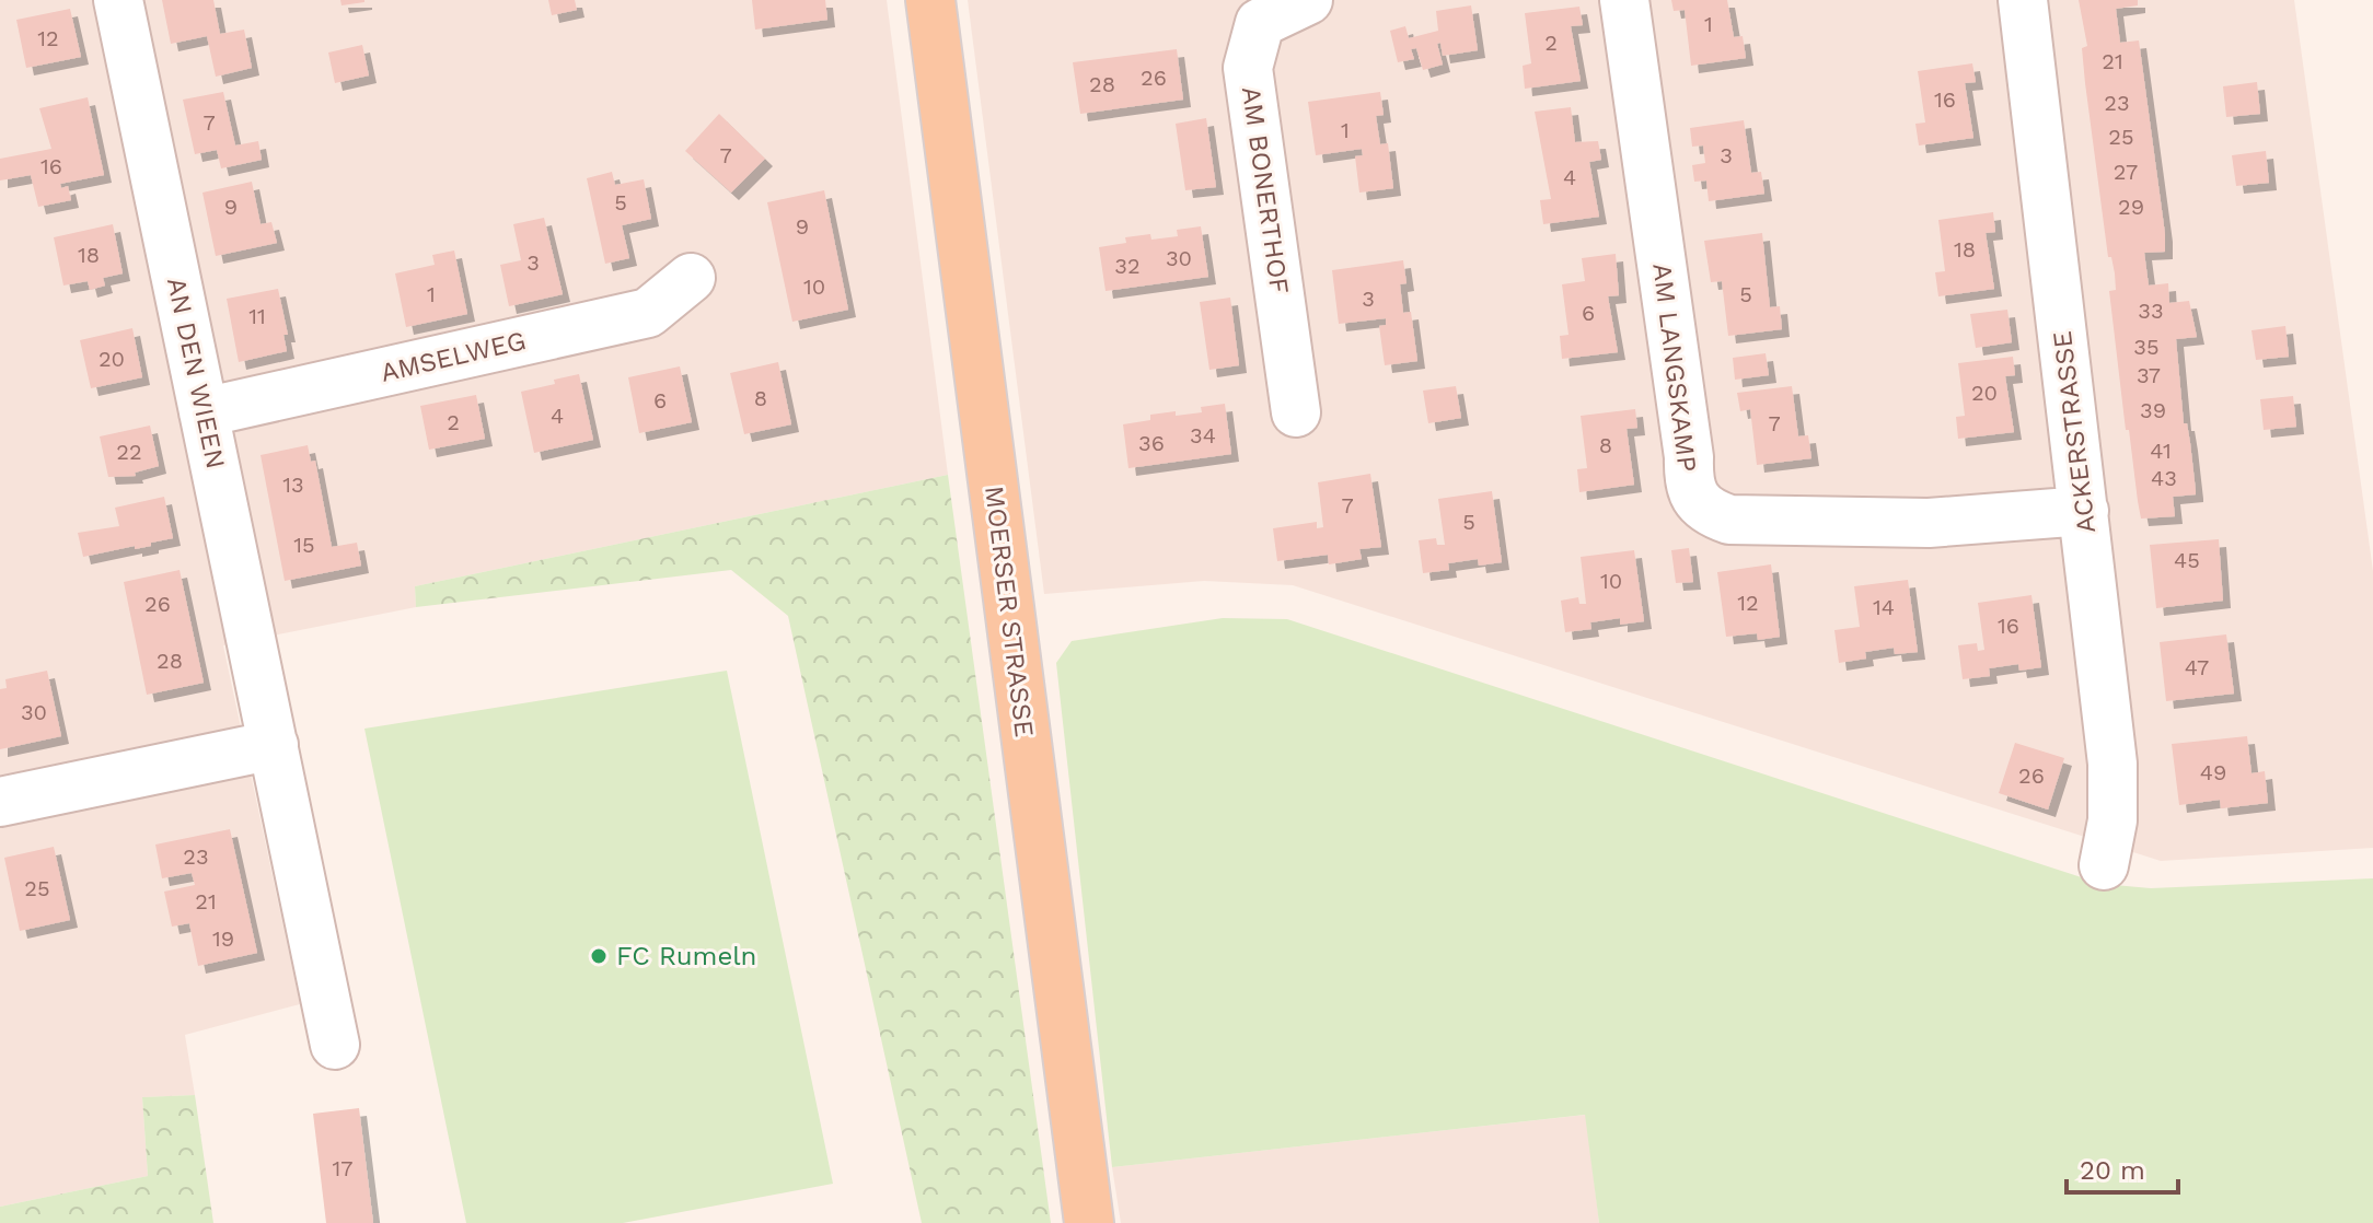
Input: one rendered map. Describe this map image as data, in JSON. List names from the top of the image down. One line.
{"streets":{"main road":["MOERSER STRASSE"],"street":["AM BONERTHOF","AMSELWEG","AM LANGSKAMP","AN DEN WIEEN","ACKERSTRASSE"]},"crossings":[["AMSELWEG","AN DEN WIEEN"],["AM LANGSKAMP","ACKERSTRASSE"]],"places":["FC Rumeln"],"house_numbers":["1","12","2","21","26","28","16","23","7","1","25","7","3","16","27","4","5","9","29","9","18","18","30","3","32","10","1","5","3","33","6","11","35","20","37","20","8","6","39","4","2","7","34","36","8","41","22","43","13","7","5","15","45","10","12","26","14","16","28","47","30","49","26","23","25","21","19","17"],"scale_bar":"20 m"}
